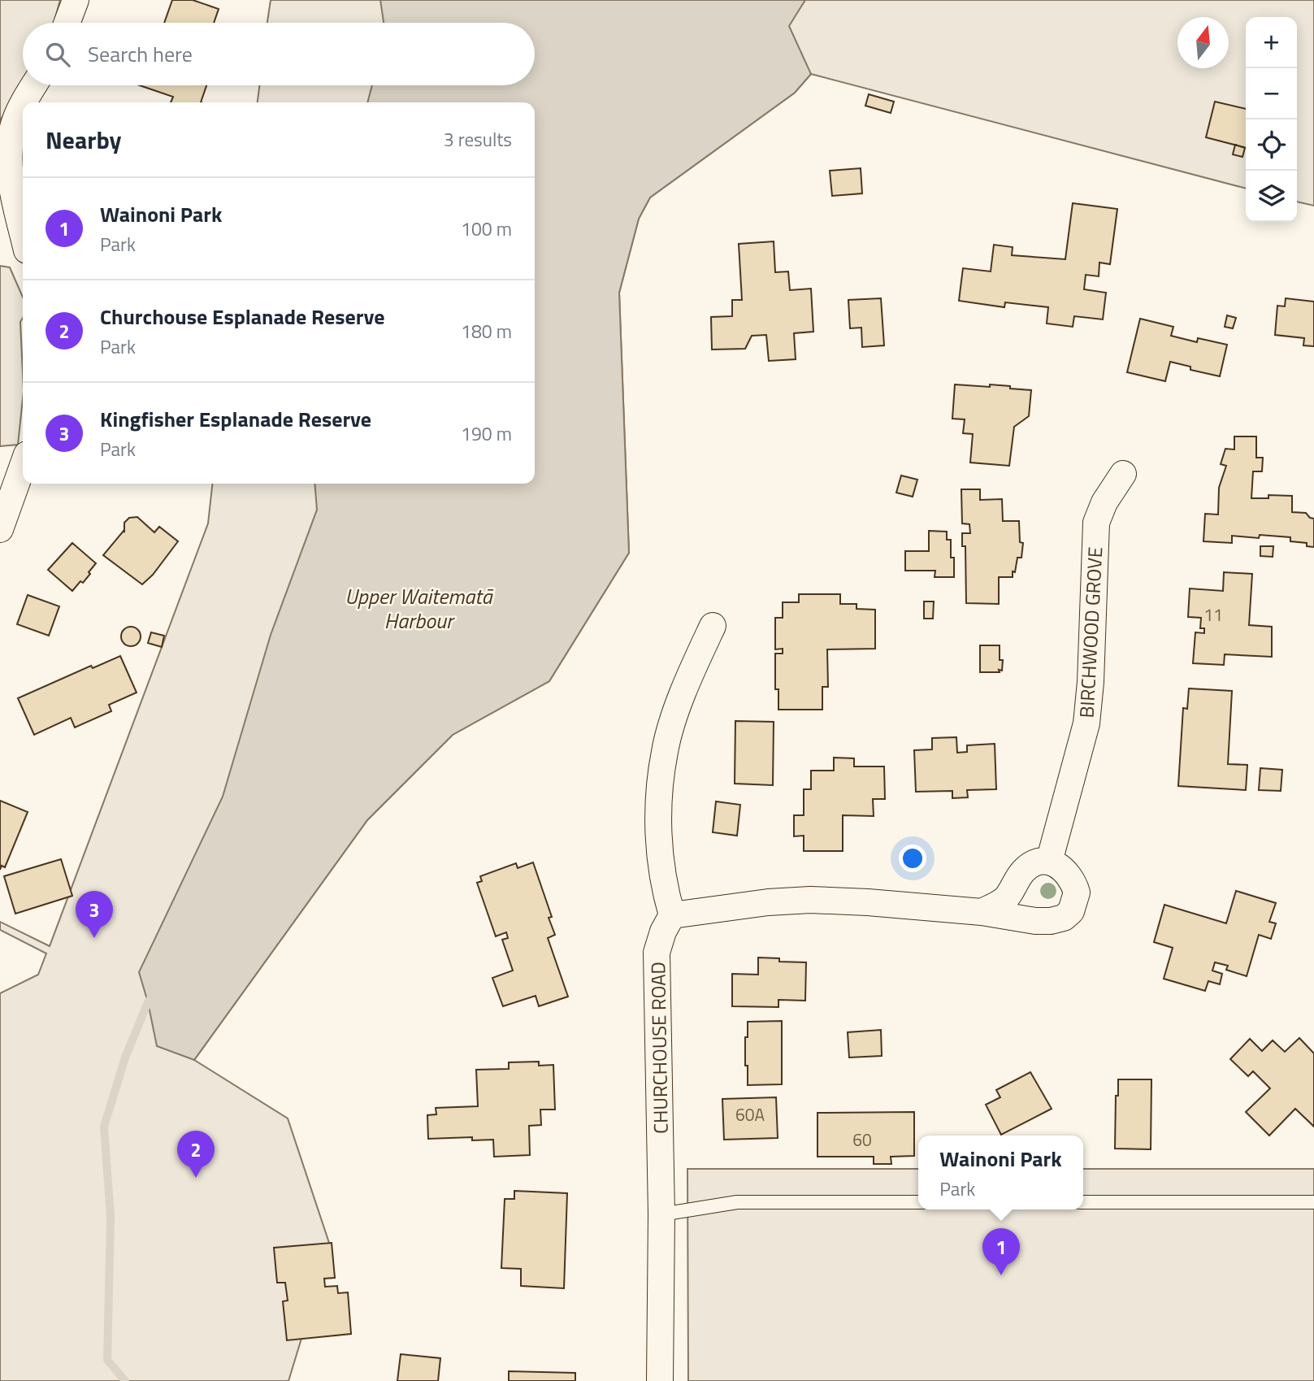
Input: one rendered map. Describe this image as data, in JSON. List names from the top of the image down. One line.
{"streets":{"street":["BIRCHWOOD GROVE","CHURCHOUSE ROAD"]},"water":["Upper Waitematā Harbour"],"house_numbers":["11","60A","60"],"north":"top","page":{"map_buttons":["+","−"],"search":"Search here","heading":["Nearby","3 results"],"list":[{"mark":"1","name":"Wainoni Park","note":"Park","value":"100 m"},{"mark":"2","name":"Churchouse Esplanade Reserve","note":"Park","value":"180 m"},{"mark":"3","name":"Kingfisher Esplanade Reserve","note":"Park","value":"190 m"}],"pins":["3","2","1"],"popup":["Wainoni Park","Park"]}}
